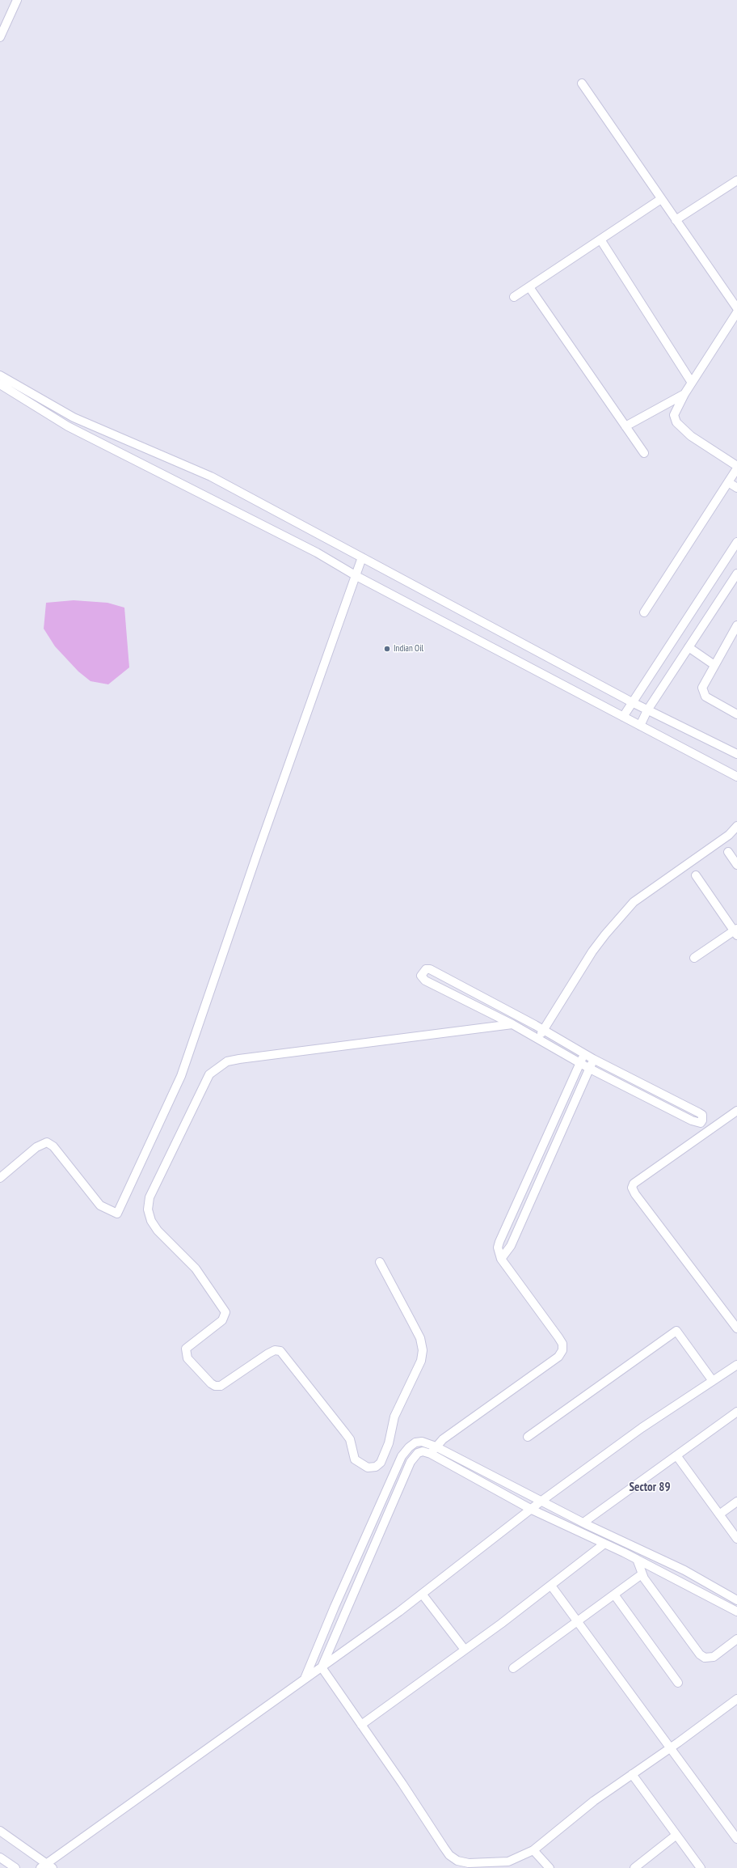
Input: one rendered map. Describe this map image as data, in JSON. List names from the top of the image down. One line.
{"districts":["Sector 89"],"places":["Indian Oil"]}
